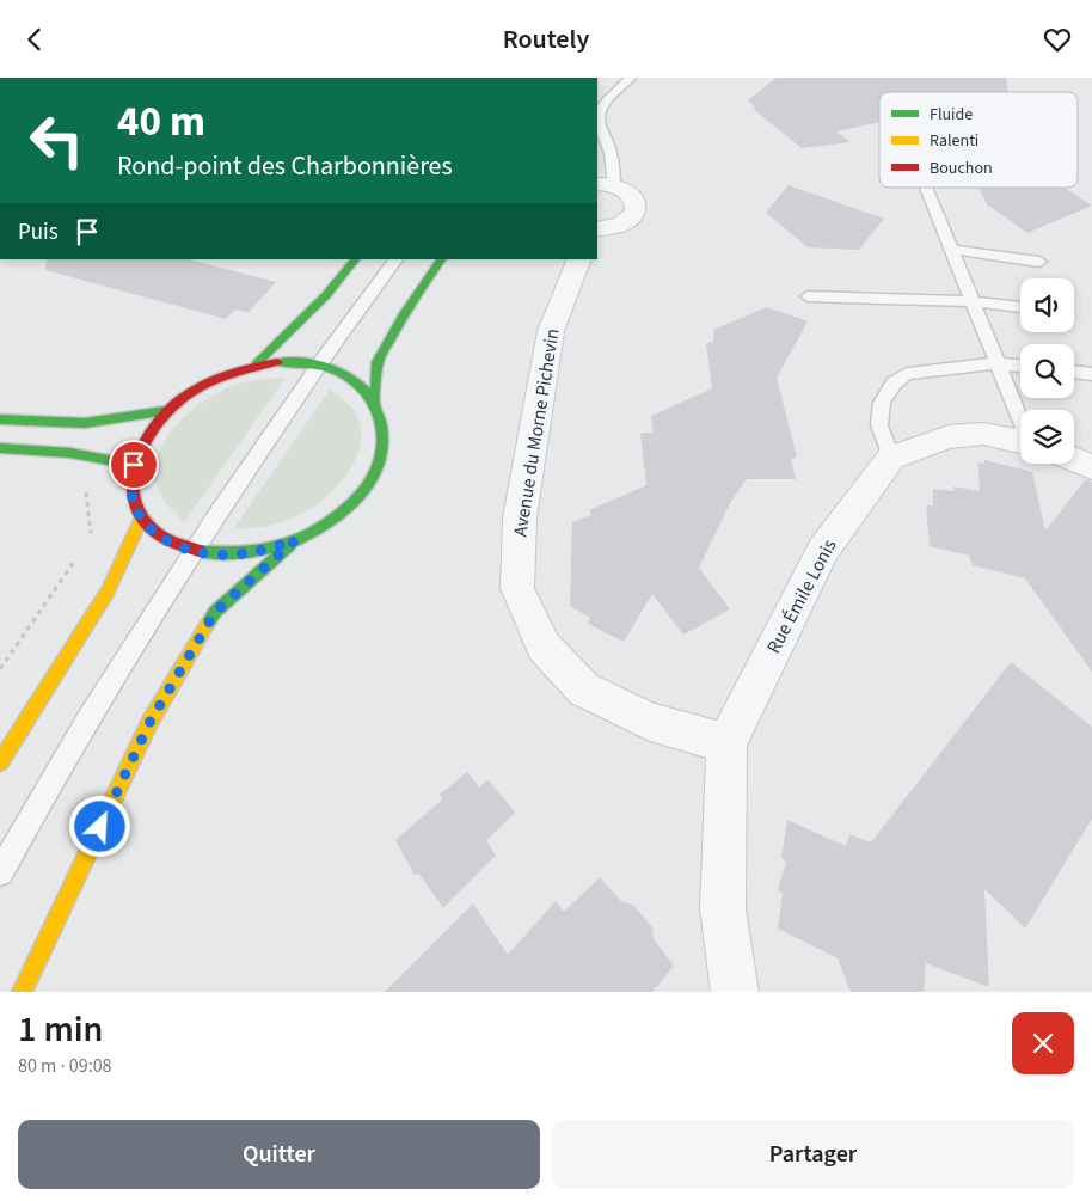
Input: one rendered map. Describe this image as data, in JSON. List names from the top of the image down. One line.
{"streets":{"street":["Avenue du Morne Pichevin","Rue Émile Lonis"]},"crossings":[["Avenue du Morne Pichevin","Rue Émile Lonis"]],"legend":["Fluide","Ralenti","Bouchon"],"page":{"header":"Routely","turn":["40 m","Rond-point des Charbonnières"],"then":"Puis","heading":["1 min","80 m · 09:08"],"buttons":["Quitter","Partager"]}}
